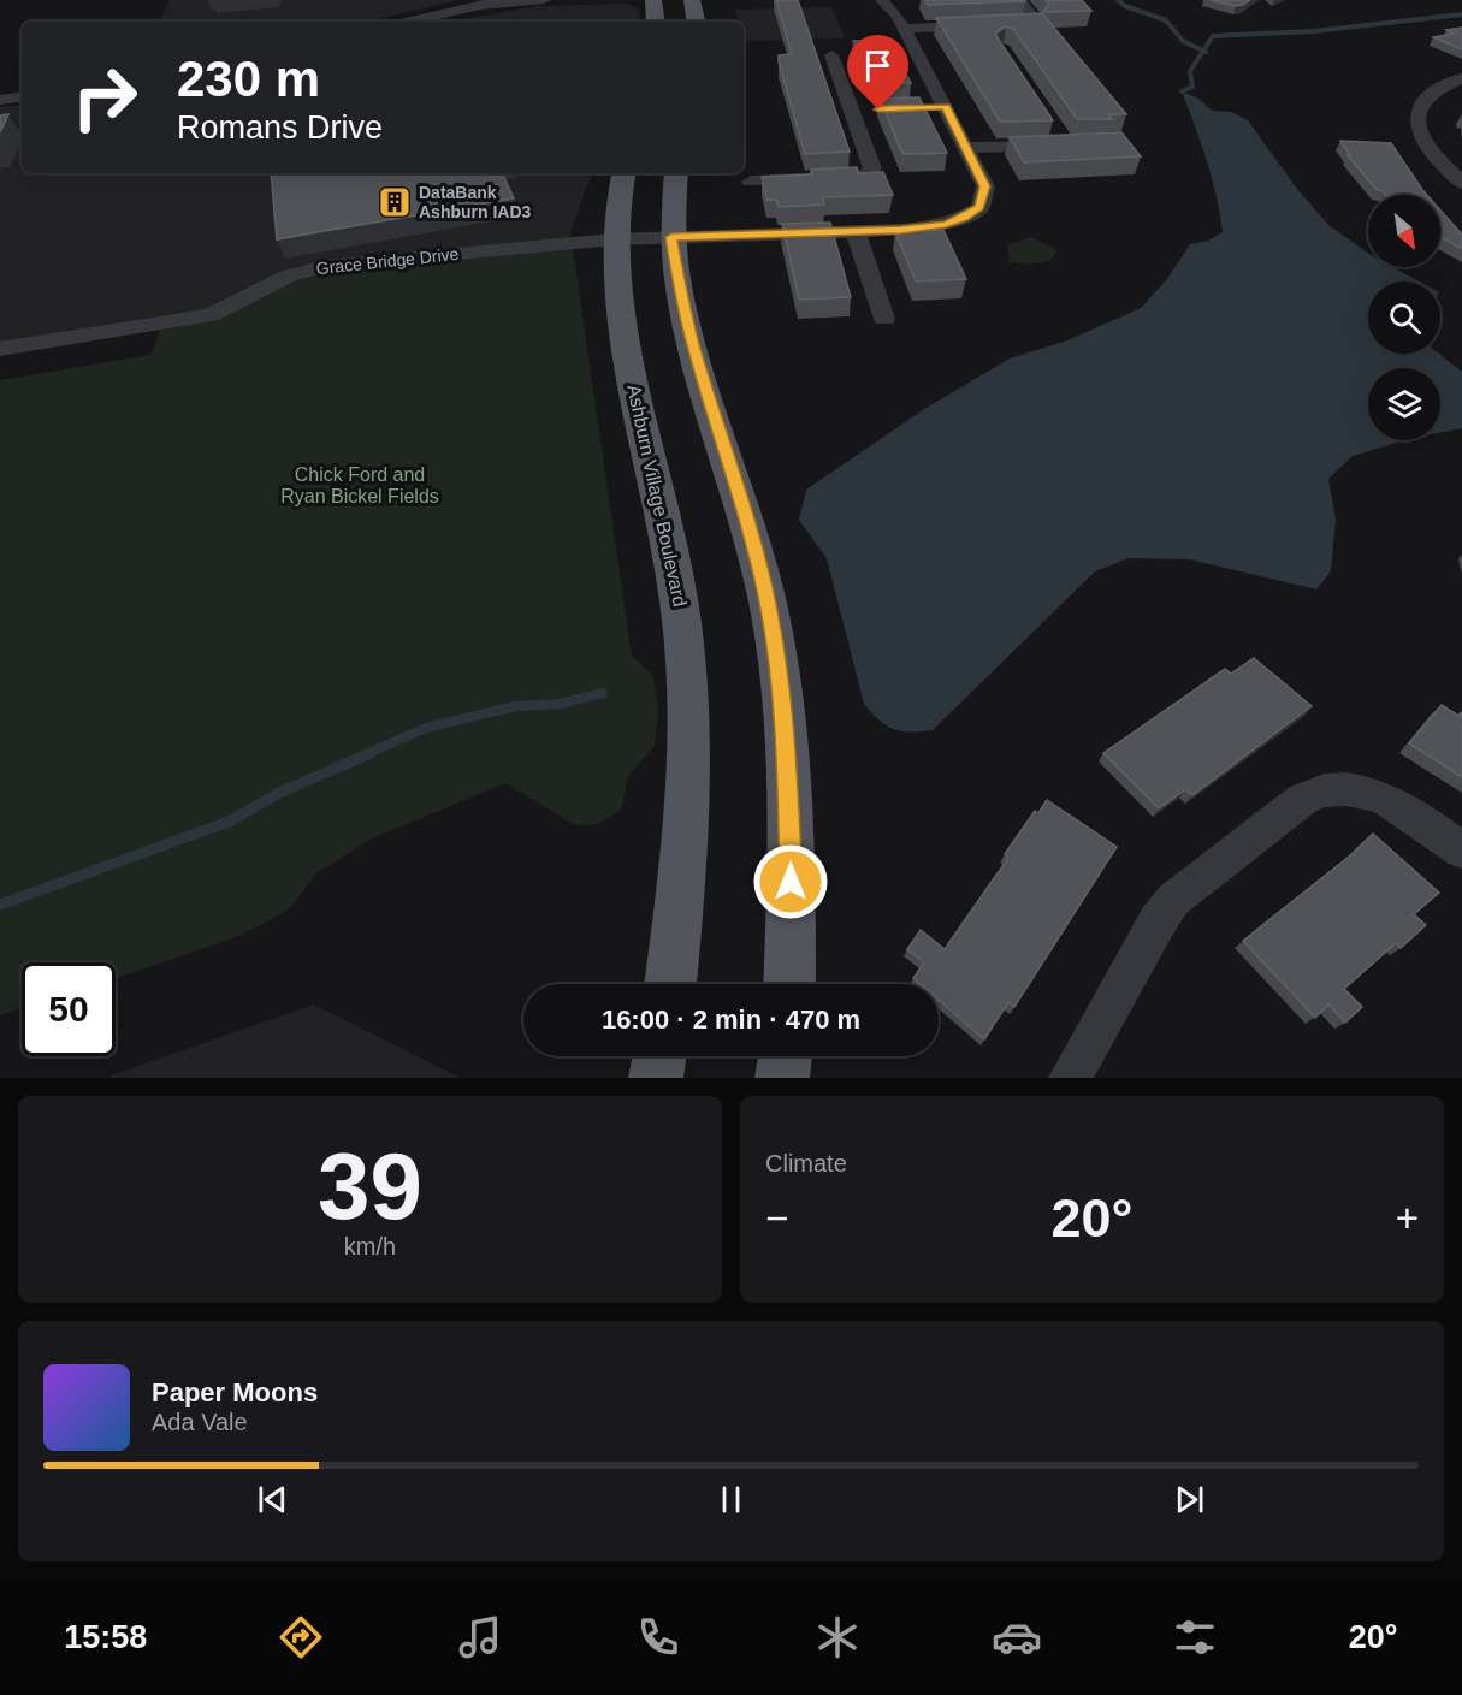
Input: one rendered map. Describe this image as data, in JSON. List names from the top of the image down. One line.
{"streets":{"main road":["Ashburn Village Boulevard"],"street":["Grace Bridge Drive"]},"crossings":[["Grace Bridge Drive","Ashburn Village Boulevard"]],"parks":["Chick Ford and Ryan Bickel Fields"],"places":{"building":["DataBank Ashburn IAD3"]},"north":"bottom right","page":{"turn":["230 m","Romans Drive"],"limit":"50","trip":"16:00 · 2 min · 470 m","tile":[["39","km/h"],"Climate"],"heat":["−","20°","+"],"song":["Paper Moons","Ada Vale"],"tabs":["15:58","20°"]}}
